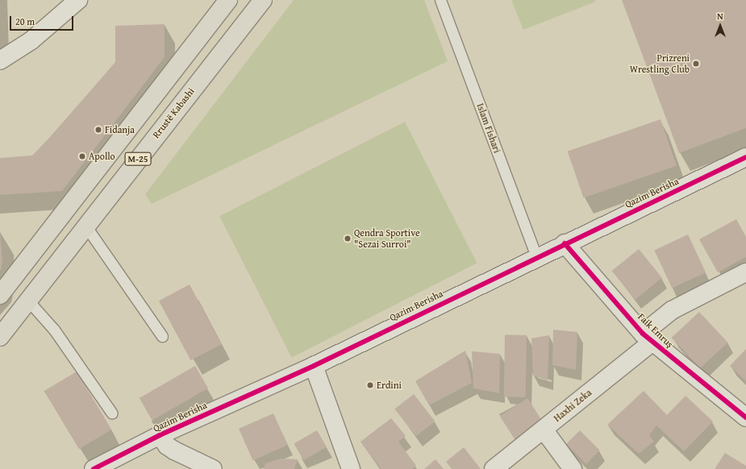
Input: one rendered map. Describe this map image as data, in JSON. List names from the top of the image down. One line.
{"streets":{"main road":["Rrustë Kabashi","M-25"],"street":["Qazim Berisha","Faik Emruş","Haxhi Zeka"],"lane":["Islam Fishari"]},"crossings":[["Islam Fishari","Qazim Berisha"],["Qazim Berisha","Faik Emruş"],["Faik Emruş","Haxhi Zeka"]],"places":["Prizreni Wrestling Club","Fidanja","Apollo","Qendra Sportive \"Sezai Surroi\"","Erdini"],"scale_bar":"20 m","north":"top"}
